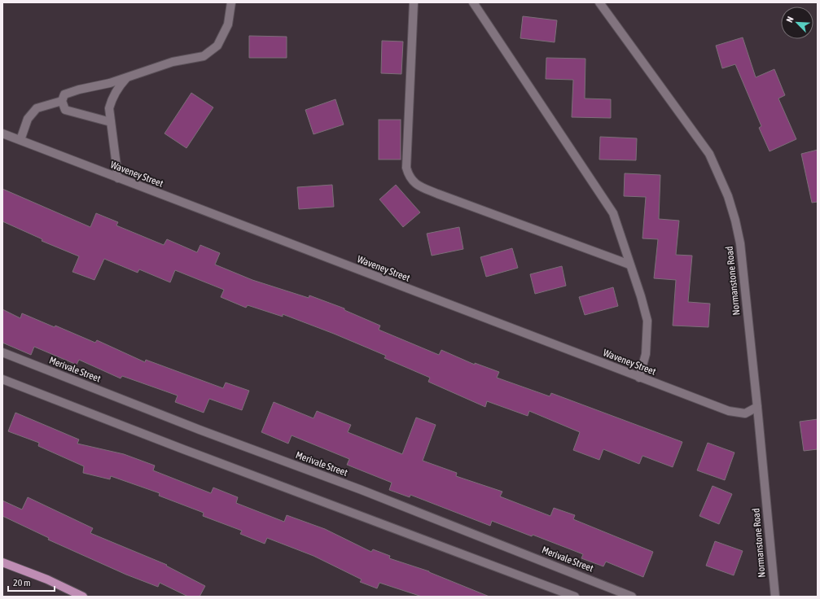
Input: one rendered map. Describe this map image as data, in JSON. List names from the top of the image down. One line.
{"streets":{"street":["Waveney Street","Normanstone Road","Merivale Street"]},"crossings":[["Waveney Street","Normanstone Road"]],"scale_bar":"20 m","north":"top left"}
